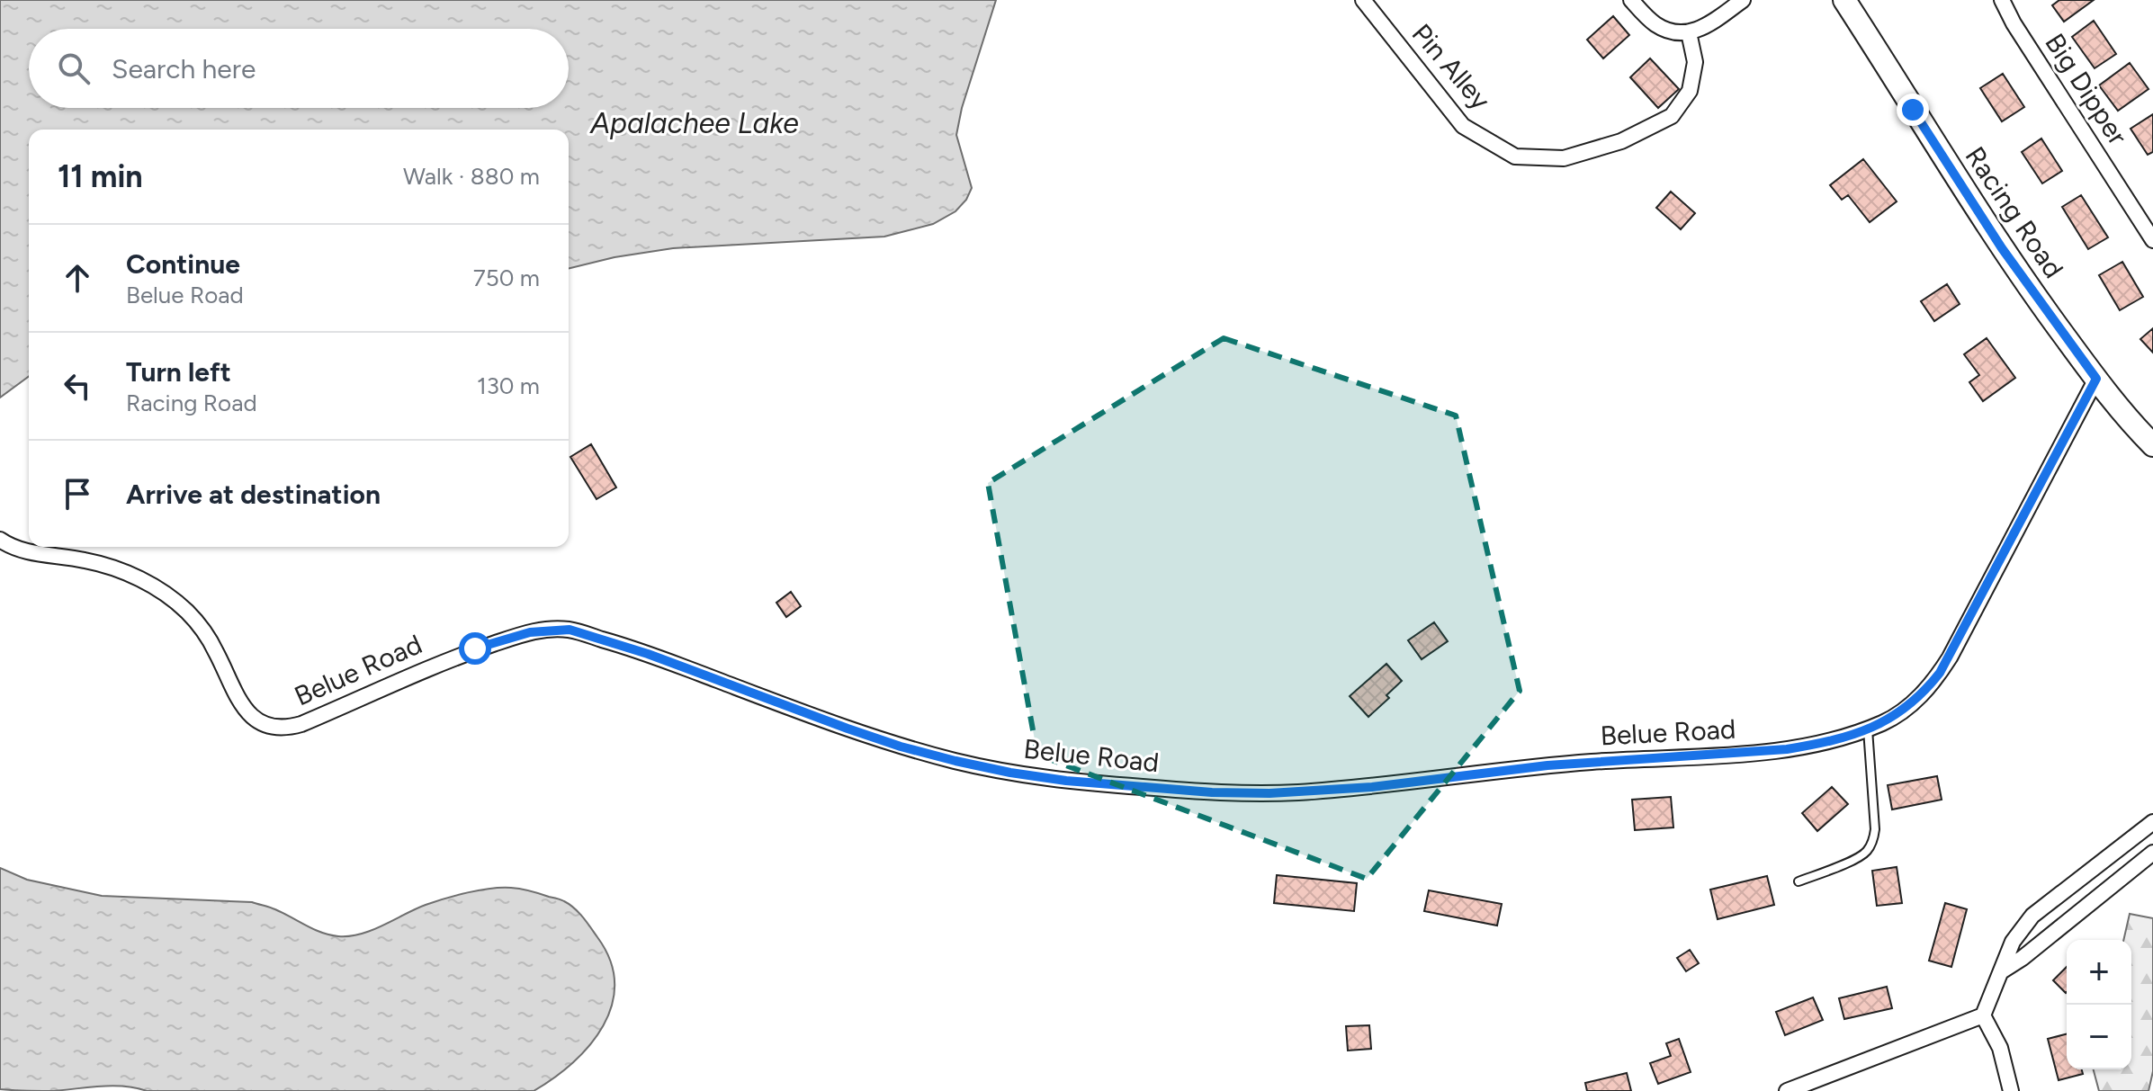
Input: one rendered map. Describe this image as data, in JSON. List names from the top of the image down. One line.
{"streets":{"street":["Pin Alley","Big Dipper","Racing Road","Belue Road"]},"crossings":[["Racing Road","Belue Road"]],"water":["Apalachee Lake"],"page":{"search":"Search here","heading":["11 min","Walk · 880 m"],"list":[["Continue","Belue Road","750 m"],["Turn left","Racing Road","130 m"],"Arrive at destination"],"map_buttons":["+","−"]}}
